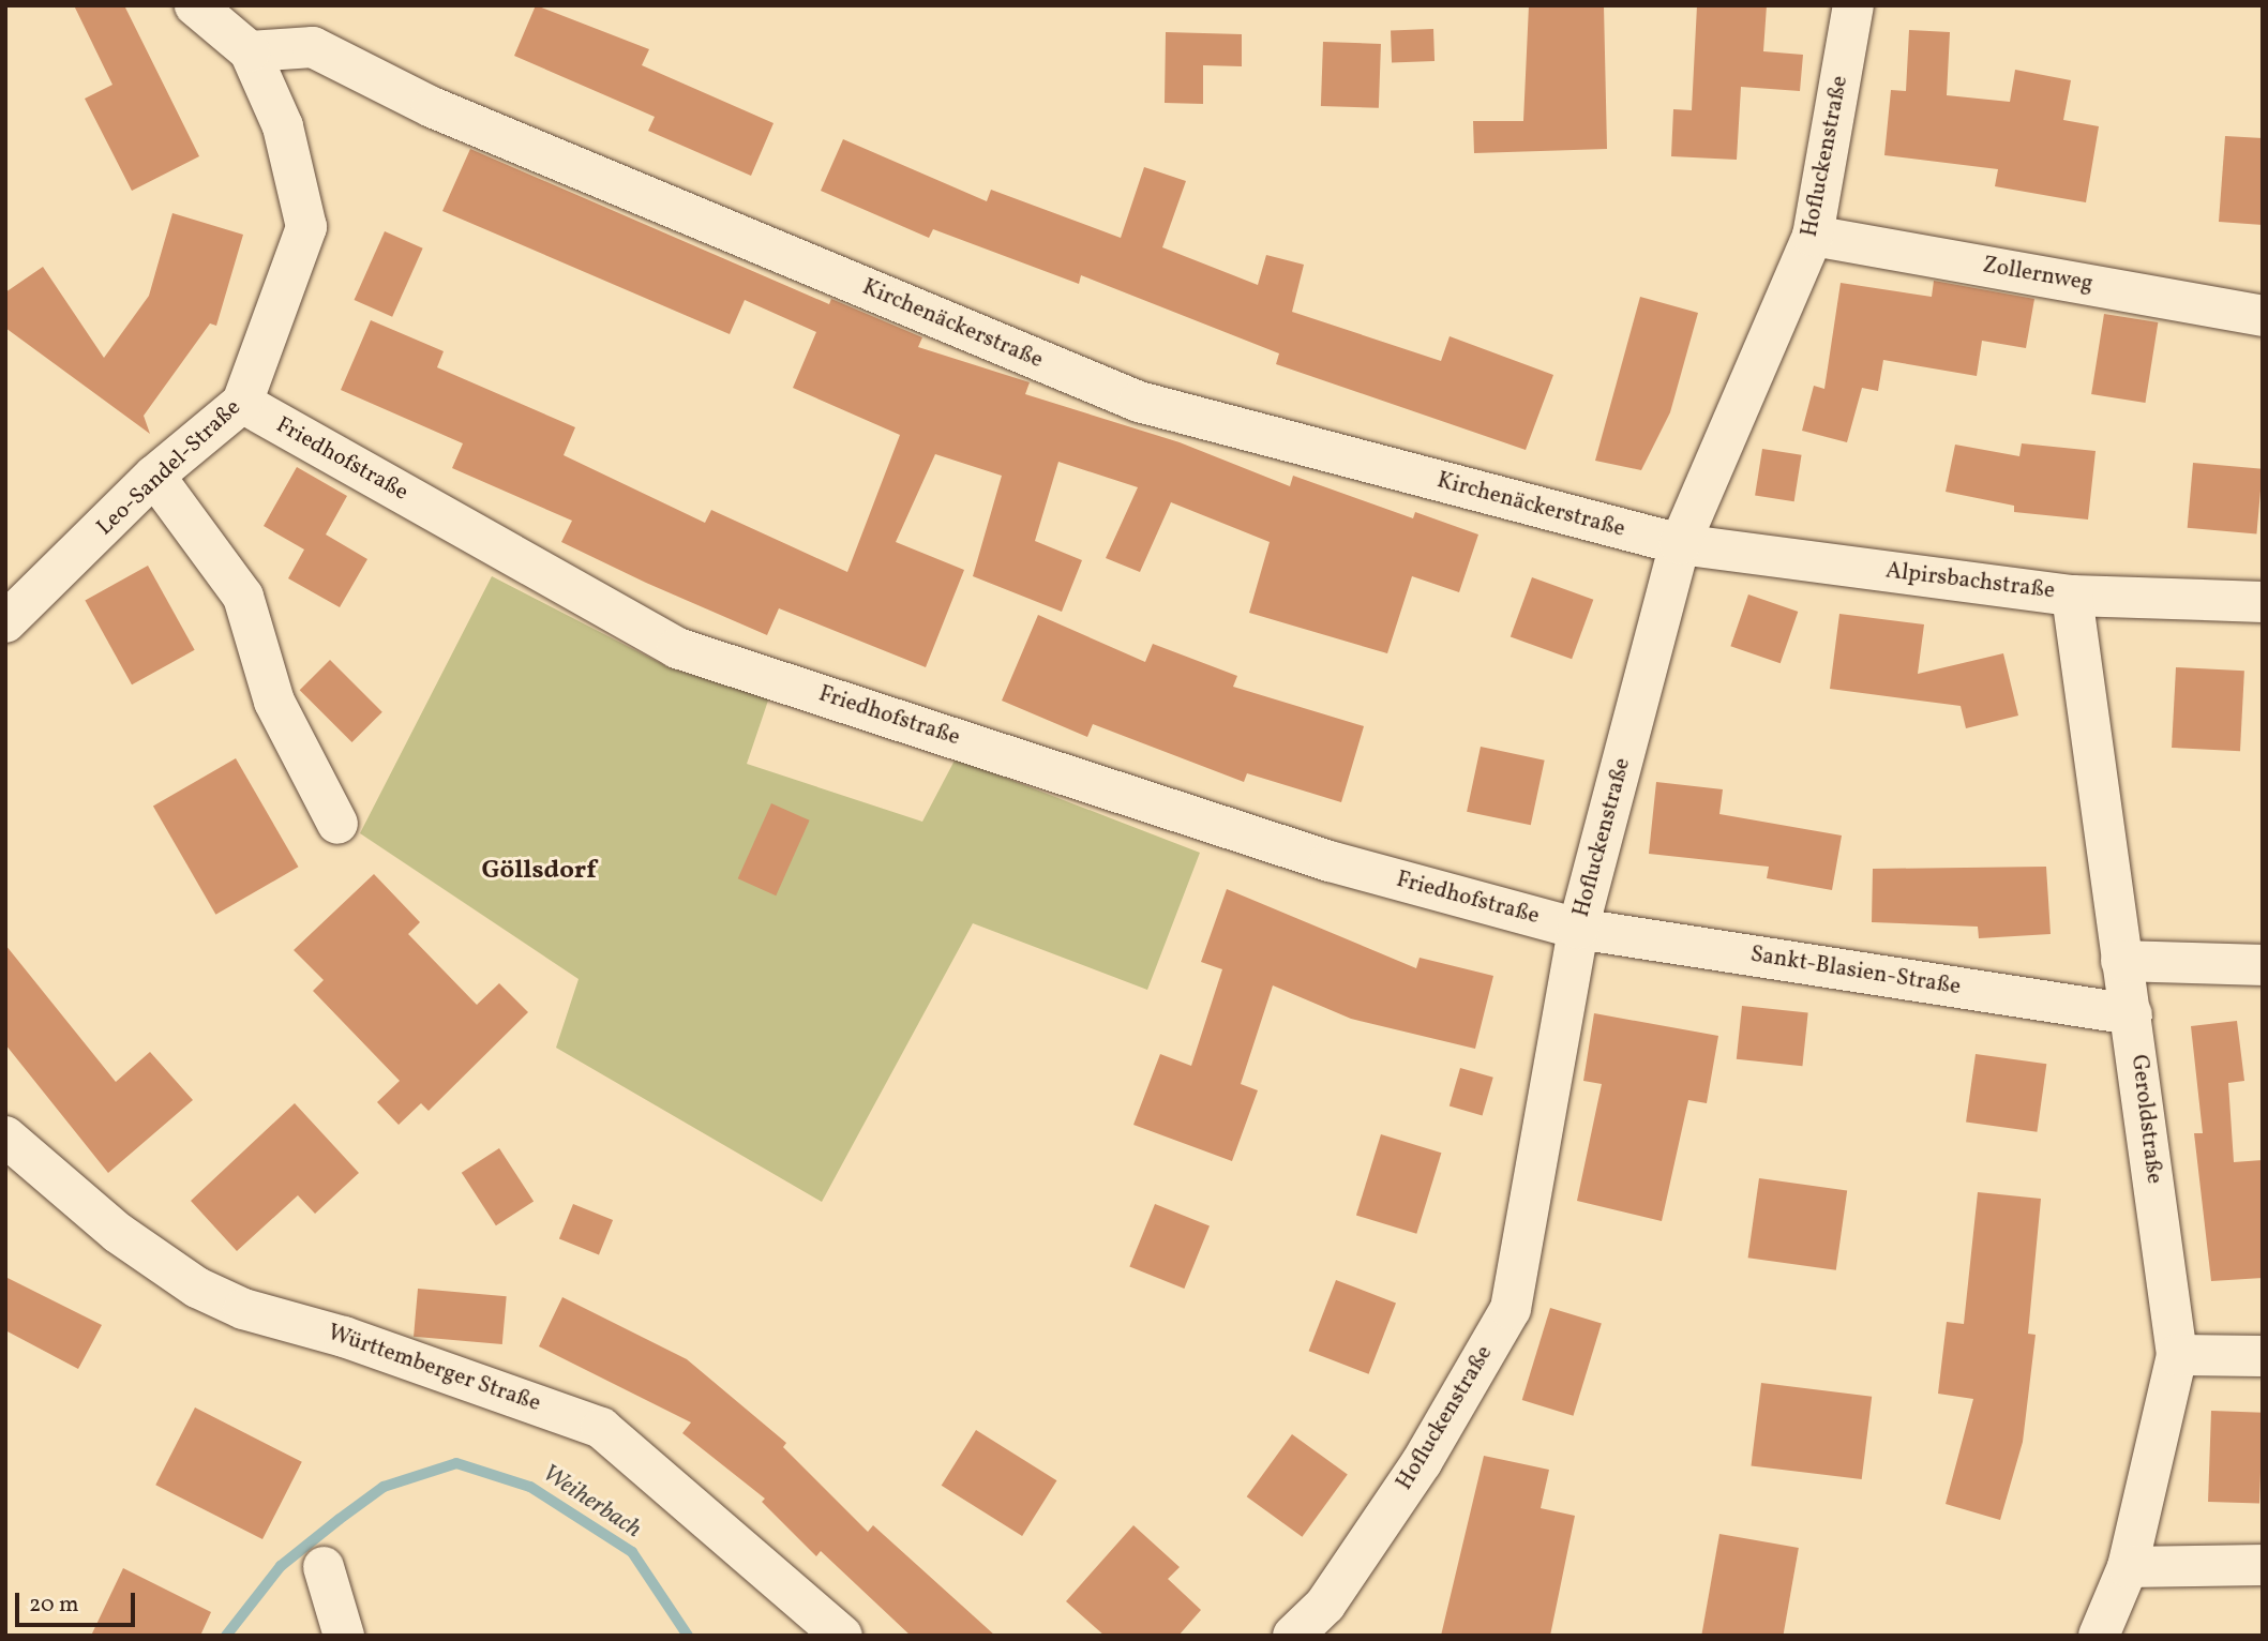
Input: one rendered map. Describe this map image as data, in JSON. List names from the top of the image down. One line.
{"streets":{"street":["Hofluckenstraße","Zollernweg","Kirchenäckerstraße","Friedhofstraße","Leo-Sandel-Straße","Alpirsbachstraße","Sankt-Blasien-Straße","Geroldstraße","Württemberger Straße"]},"crossings":[["Hofluckenstraße","Zollernweg"],["Hofluckenstraße","Kirchenäckerstraße"],["Hofluckenstraße","Friedhofstraße"],["Hofluckenstraße","Alpirsbachstraße"],["Hofluckenstraße","Sankt-Blasien-Straße"],["Kirchenäckerstraße","Leo-Sandel-Straße"],["Kirchenäckerstraße","Alpirsbachstraße"],["Friedhofstraße","Leo-Sandel-Straße"],["Friedhofstraße","Sankt-Blasien-Straße"],["Alpirsbachstraße","Geroldstraße"],["Sankt-Blasien-Straße","Geroldstraße"]],"districts":["Göllsdorf"],"water":["Weiherbach"],"scale_bar":"20 m"}
